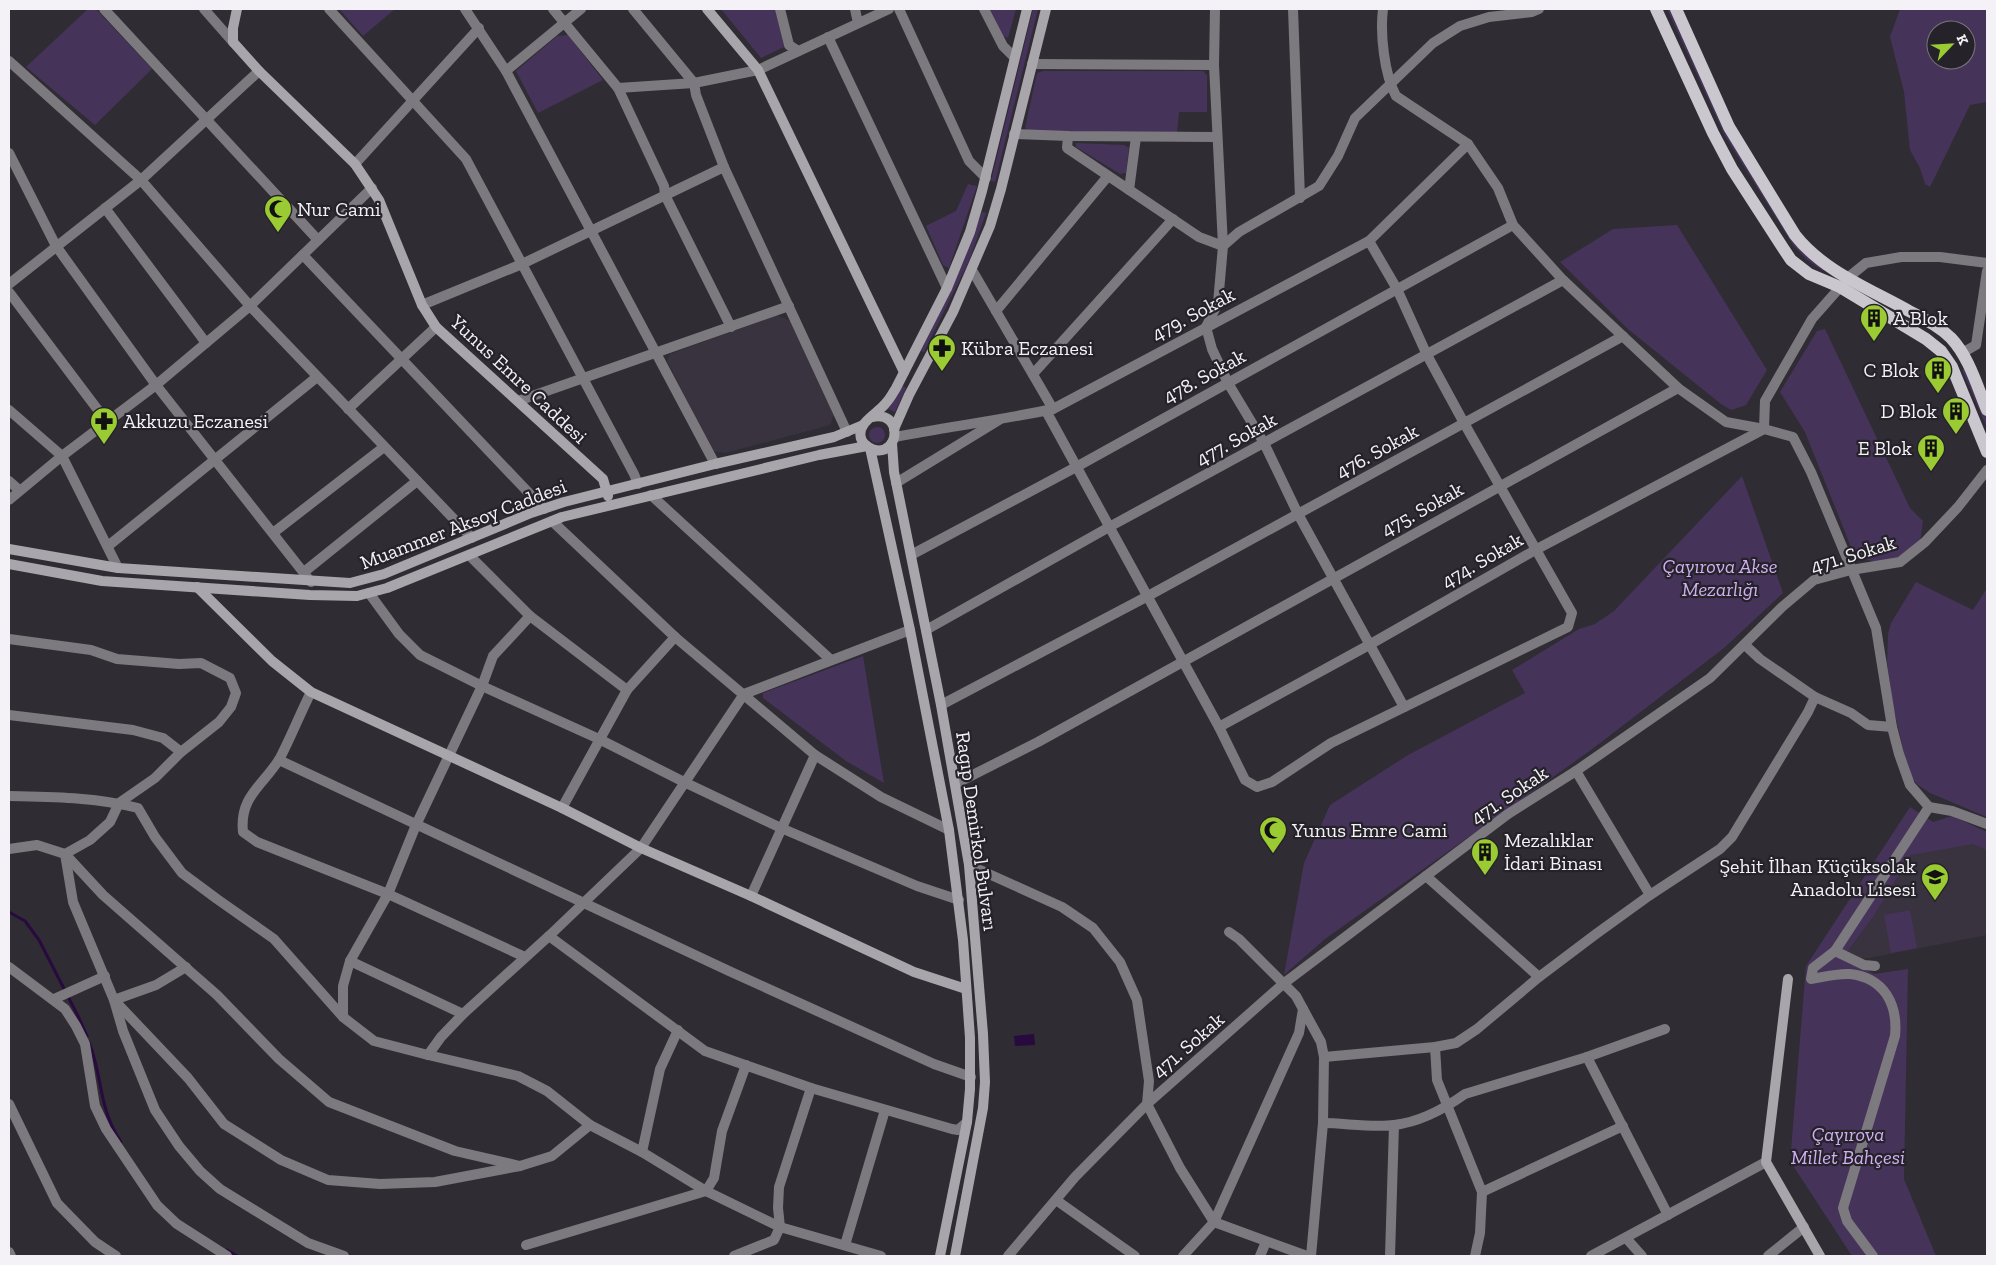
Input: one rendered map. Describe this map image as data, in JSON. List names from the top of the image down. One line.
{"streets":{"main road":["Yunus Emre Caddesi","Muammer Aksoy Caddesi","Ragıp Demirkol Bulvarı"],"street":["479. Sokak","478. Sokak","477. Sokak","476. Sokak","475. Sokak","471. Sokak","474. Sokak"]},"crossings":[["479. Sokak","Muammer Aksoy Caddesi"],["479. Sokak","Ragıp Demirkol Bulvarı"],["478. Sokak","Ragıp Demirkol Bulvarı"],["Yunus Emre Caddesi","Muammer Aksoy Caddesi"],["477. Sokak","Ragıp Demirkol Bulvarı"],["476. Sokak","Ragıp Demirkol Bulvarı"],["475. Sokak","Ragıp Demirkol Bulvarı"],["Muammer Aksoy Caddesi","Ragıp Demirkol Bulvarı"]],"parks":["Çayırova Akse Mezarlığı","Çayırova Millet Bahçesi"],"places":{"mosque":["Nur Cami","Yunus Emre Cami"],"building":["A Blok","C Blok","D Blok","E Blok","Mezalıklar İdari Binası"],"pharmacy":["Kübra Eczanesi","Akkuzu Eczanesi"],"school or university":["Şehit İlhan Küçüksolak Anadolu Lisesi"]},"north":"top right"}
